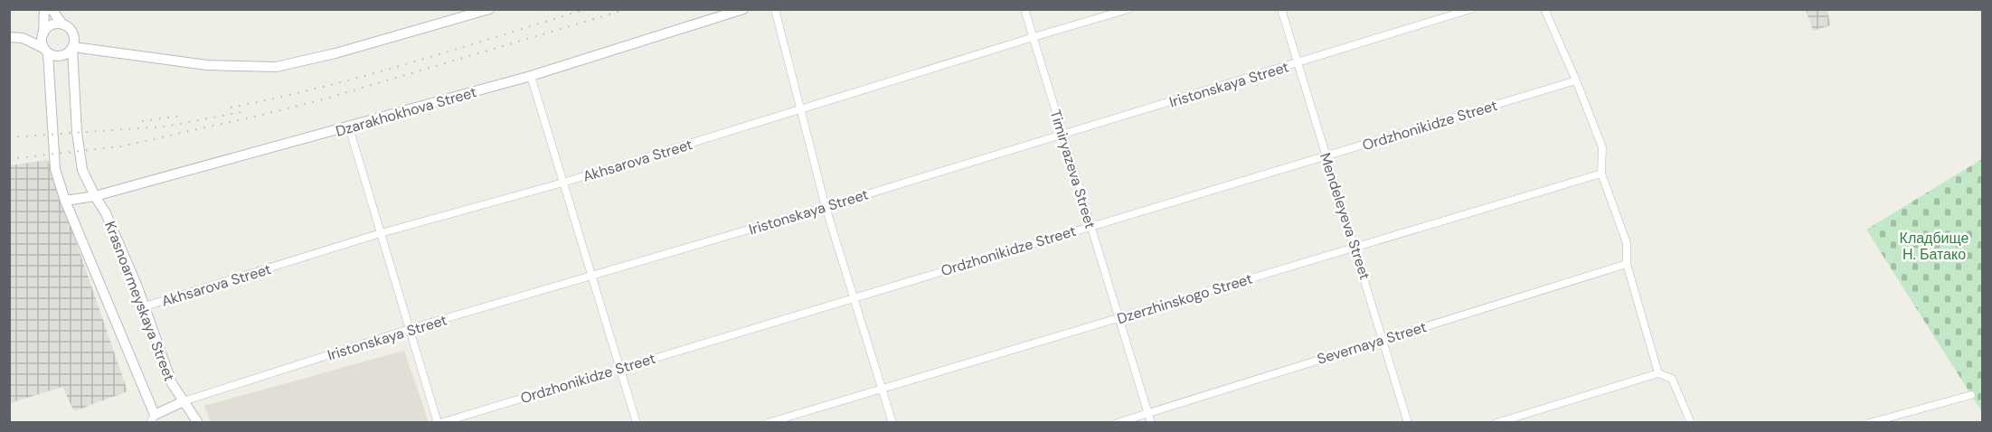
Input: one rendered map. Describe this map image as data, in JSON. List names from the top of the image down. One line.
{"streets":{"street":["Iristonskaya Street","Dzarakhokhova Street","Ordzhonikidze Street","Akhsarova Street","Timiryazeva Street","Mendeleyeva Street","Dzerzhinskogo Street","Krasnoarmeyskaya Street","Severnaya Street"]},"crossings":[["Iristonskaya Street","Timiryazeva Street"],["Iristonskaya Street","Mendeleyeva Street"],["Iristonskaya Street","Krasnoarmeyskaya Street"],["Dzarakhokhova Street","Krasnoarmeyskaya Street"],["Ordzhonikidze Street","Timiryazeva Street"],["Ordzhonikidze Street","Mendeleyeva Street"],["Akhsarova Street","Timiryazeva Street"],["Akhsarova Street","Krasnoarmeyskaya Street"],["Timiryazeva Street","Dzerzhinskogo Street"],["Timiryazeva Street","Severnaya Street"],["Mendeleyeva Street","Dzerzhinskogo Street"],["Mendeleyeva Street","Severnaya Street"]],"parks":["Кладбище Н. Батако"]}
